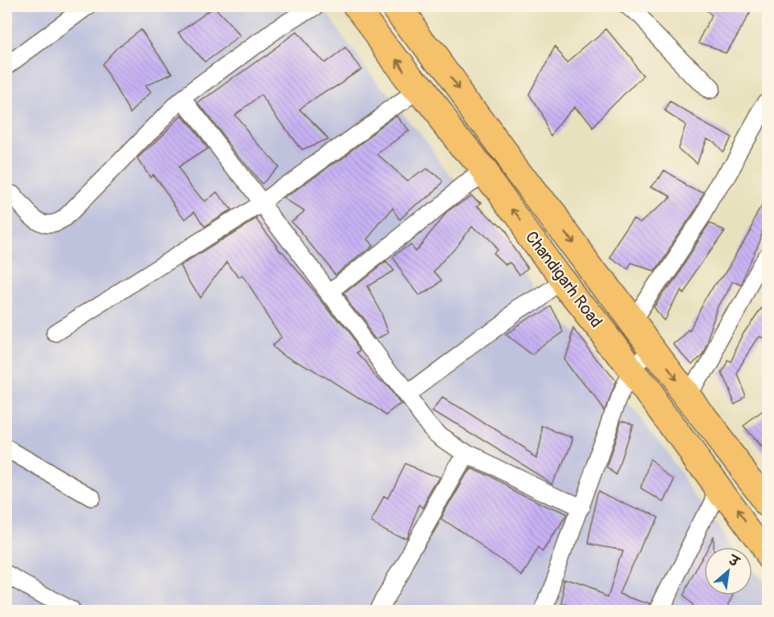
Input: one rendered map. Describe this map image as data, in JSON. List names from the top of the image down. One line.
{"streets":{"main road":["Chandigarh Road"]},"north":"top right"}
